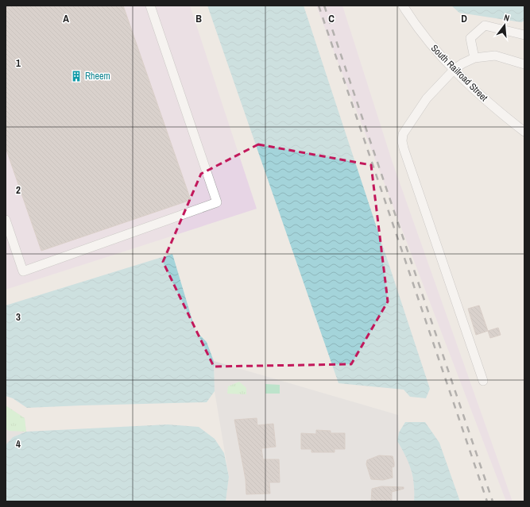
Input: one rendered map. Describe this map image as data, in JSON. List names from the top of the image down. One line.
{"streets":{"street":["South Railroad Street"]},"places":{"building":["Rheem"]},"north":"top","grid":{"columns":["A","B","C","D"],"rows":["1","2","3","4"]}}
